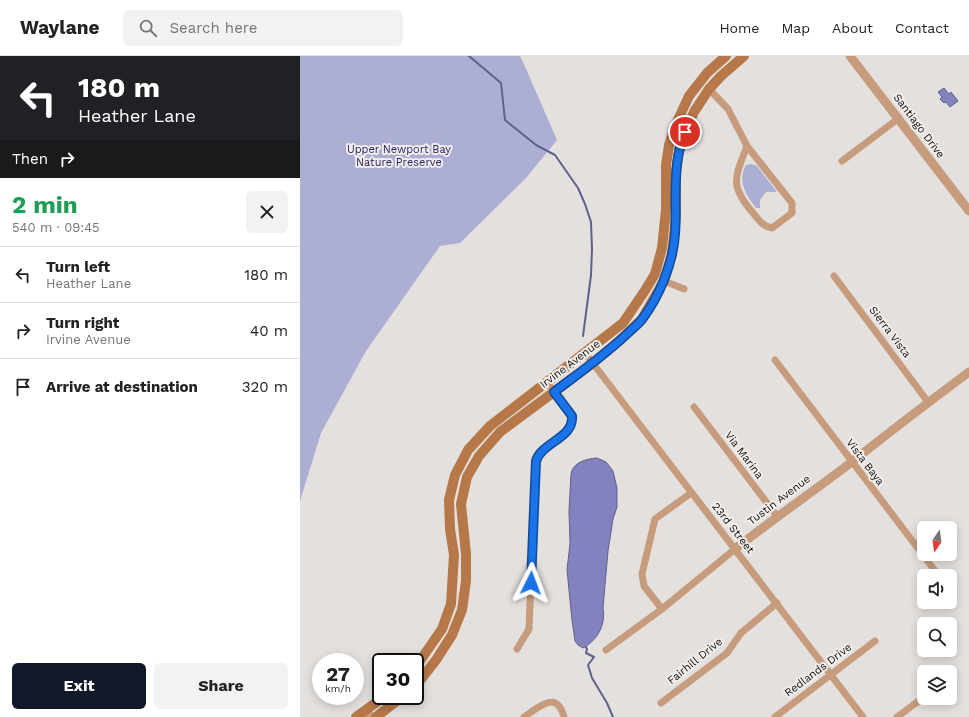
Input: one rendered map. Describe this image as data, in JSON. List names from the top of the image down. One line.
{"streets":{"main road":["Irvine Avenue"],"street":["Santiago Drive","Sierra Vista","Via Marina","Vista Baya","Tustin Avenue","23rd Street","Fairhill Drive","Redlands Drive"]},"crossings":[["Sierra Vista","Tustin Avenue"],["Irvine Avenue","23rd Street"],["Via Marina","Tustin Avenue"],["Vista Baya","Tustin Avenue"],["Tustin Avenue","23rd Street"],["23rd Street","Fairhill Drive"],["23rd Street","Redlands Drive"]],"parks":["Upper Newport Bay Nature Preserve"],"north":"bottom","page":{"header":"Waylane","search":"Search here","nav":["Home","Map","About","Contact"],"turn":["180 m","Heather Lane"],"then":"Then","heading":["2 min","540 m · 09:45"],"list":[{"name":"Turn left","note":"Heather Lane","value":"180 m"},{"name":"Turn right","note":"Irvine Avenue","value":"40 m"},{"name":"Arrive at destination","value":"320 m"}],"speed":"27 km/h","limit":"30","buttons":["Exit","Share"]}}
